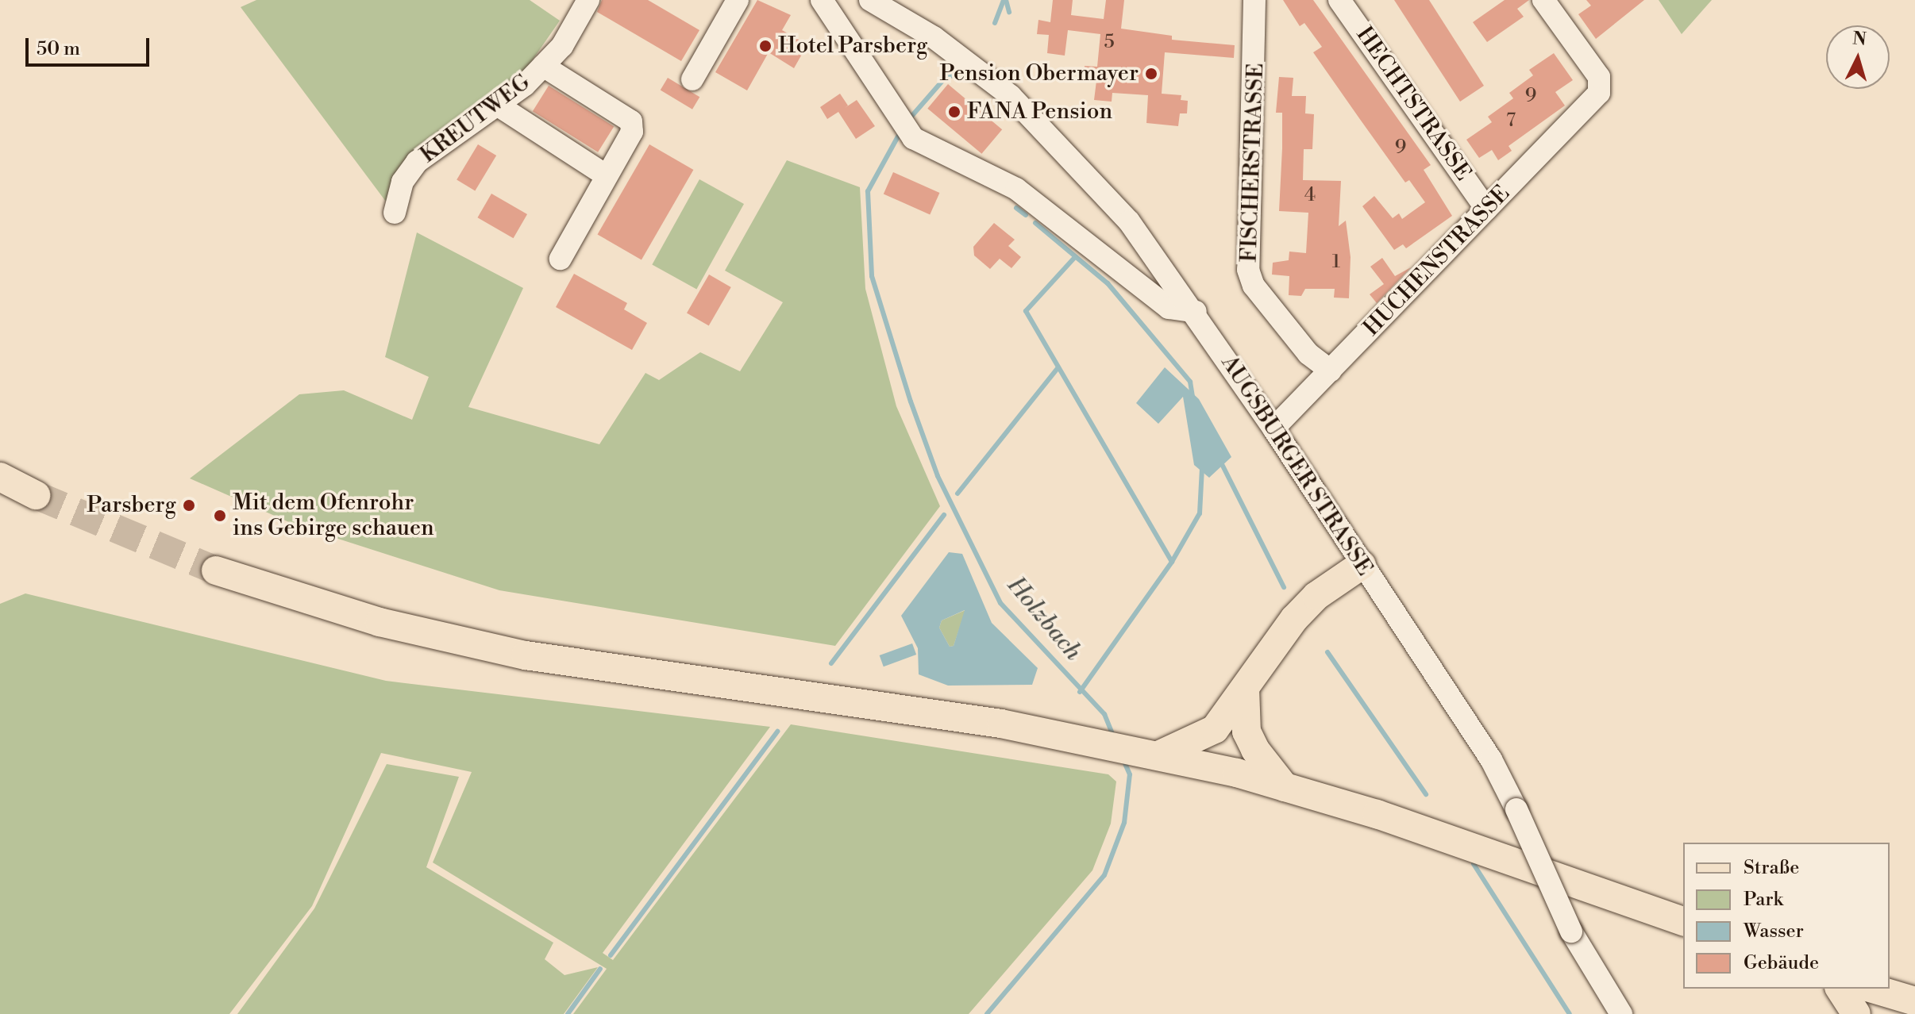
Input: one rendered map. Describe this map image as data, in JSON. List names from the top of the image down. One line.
{"streets":{"street":["HECHTSTRASSE","KREUTWEG","FISCHERSTRASSE","HUCHENSTRASSE","AUGSBURGER STRASSE"]},"crossings":[["HECHTSTRASSE","HUCHENSTRASSE"],["FISCHERSTRASSE","HUCHENSTRASSE"],["HUCHENSTRASSE","AUGSBURGER STRASSE"]],"water":["Holzbach"],"places":["Hotel Parsberg","Pension Obermayer","FANA Pension","Parsberg","Mit dem Ofenrohr ins Gebirge schauen"],"house_numbers":["5","9","7","9","4","1"],"legend":["Straße","Park","Wasser","Gebäude"],"scale_bar":"50 m","north":"top"}
